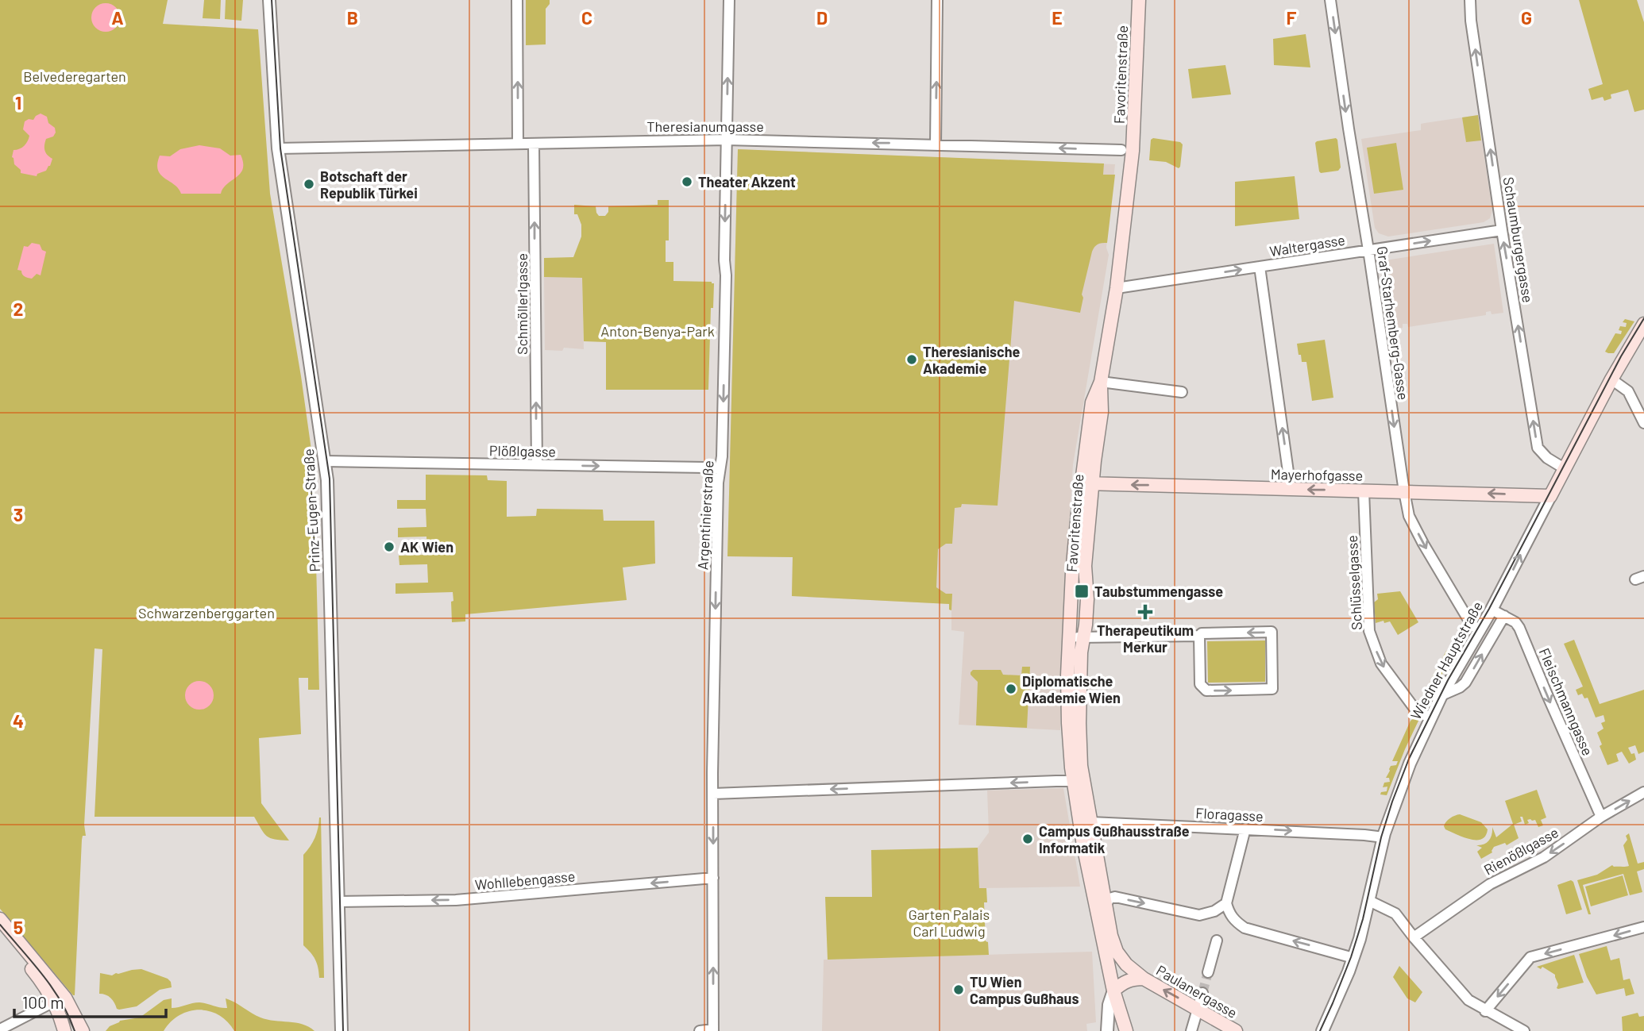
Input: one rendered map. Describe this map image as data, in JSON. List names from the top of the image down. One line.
{"streets":{"main road":["Favoritenstraße","Mayerhofgasse","Wiedner Hauptstraße","Paulanergasse"],"street":["Theresianumgasse","Schaumburgergasse","Waltergasse","Schmöllerlgasse","Graf-Starhemberg-Gasse","Plößlgasse","Prinz-Eugen-Straße","Argentinierstraße","Schlüsselgasse","Fleischmanngasse","Floragasse","Rienößlgasse","Wohllebengasse"]},"crossings":[["Favoritenstraße","Theresianumgasse"],["Favoritenstraße","Waltergasse"],["Favoritenstraße","Mayerhofgasse"],["Favoritenstraße","Floragasse"],["Favoritenstraße","Paulanergasse"],["Theresianumgasse","Schmöllerlgasse"],["Theresianumgasse","Prinz-Eugen-Straße"],["Theresianumgasse","Argentinierstraße"],["Schaumburgergasse","Waltergasse"],["Schaumburgergasse","Wiedner Hauptstraße"],["Waltergasse","Graf-Starhemberg-Gasse"],["Schmöllerlgasse","Plößlgasse"],["Graf-Starhemberg-Gasse","Mayerhofgasse"],["Graf-Starhemberg-Gasse","Wiedner Hauptstraße"],["Plößlgasse","Prinz-Eugen-Straße"],["Plößlgasse","Argentinierstraße"],["Mayerhofgasse","Schlüsselgasse"],["Mayerhofgasse","Wiedner Hauptstraße"],["Prinz-Eugen-Straße","Wohllebengasse"],["Argentinierstraße","Wohllebengasse"],["Schlüsselgasse","Wiedner Hauptstraße"],["Wiedner Hauptstraße","Fleischmanngasse"],["Wiedner Hauptstraße","Floragasse"],["Fleischmanngasse","Rienößlgasse"]],"one_way":["Theresianumgasse","Schaumburgergasse","Waltergasse","Schmöllerlgasse","Graf-Starhemberg-Gasse","Plößlgasse","Mayerhofgasse","Schlüsselgasse","Fleischmanngasse","Floragasse","Wohllebengasse","Paulanergasse"],"parks":["Belvederegarten","Anton-Benya-Park","Schwarzenberggarten","Garten Palais Carl Ludwig"],"places":{"other":["Theater Akzent","Botschaft der Republik Türkei","Theresianische Akademie","AK Wien","Diplomatische Akademie Wien","Campus Gußhausstraße Informatik","TU Wien Campus Gußhaus"],"transit":["Taubstummengasse"],"health":["Therapeutikum Merkur"]},"scale_bar":"100 m","grid":{"columns":["A","B","C","D","E","F","G"],"rows":["1","2","3","4","5"]}}
